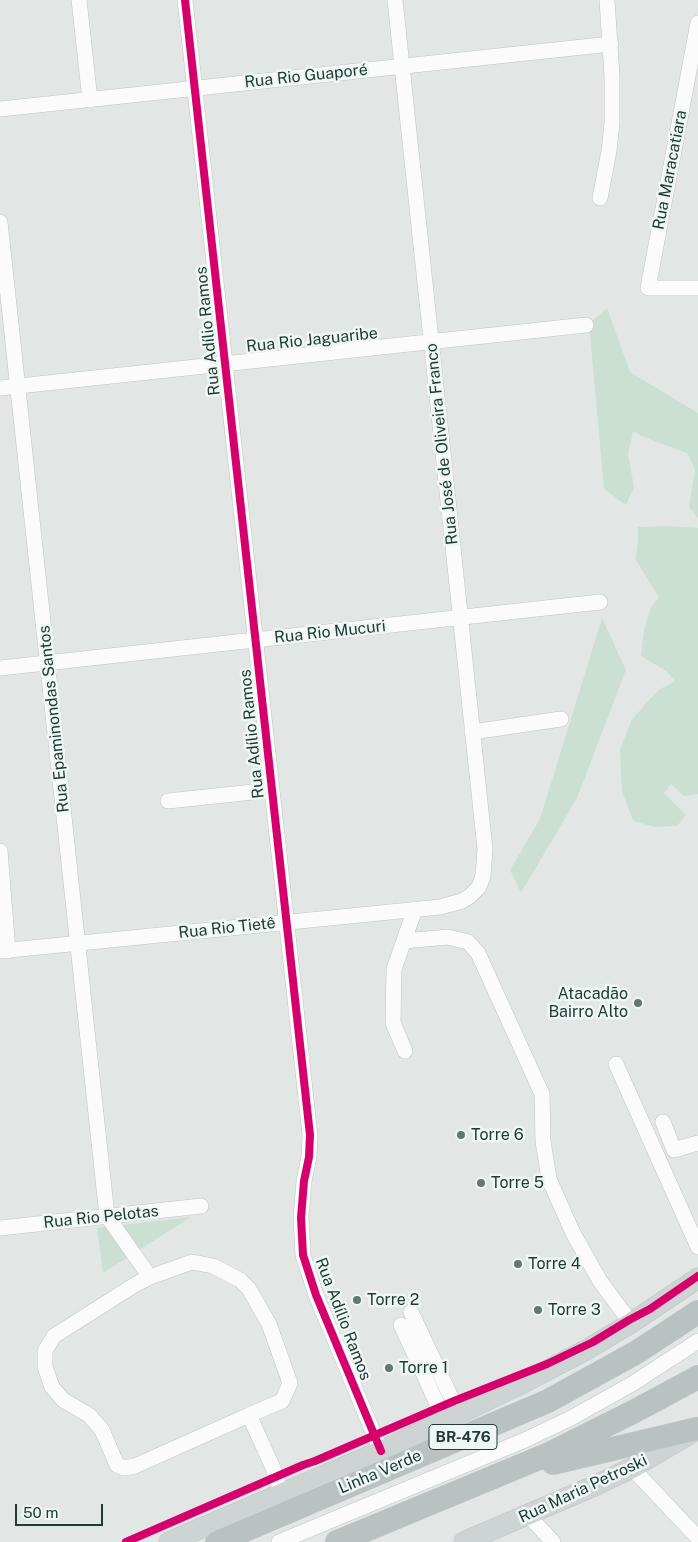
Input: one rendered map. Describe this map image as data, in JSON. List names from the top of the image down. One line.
{"streets":{"highway":["BR-476","Linha Verde"],"main road":["Rua Maria Petroski"],"street":["Rua Rio Guaporé","Rua Maracatiara","Rua Adílio Ramos","Rua Rio Jaguaribe","Rua José de Oliveira Franco","Rua Rio Mucuri","Rua Epaminondas Santos","Rua Rio Tietê","Rua Rio Pelotas"]},"crossings":[["Rua Rio Guaporé","Rua Adílio Ramos"],["Rua Rio Guaporé","Rua José de Oliveira Franco"],["Rua Adílio Ramos","Rua Rio Jaguaribe"],["Rua Adílio Ramos","Rua Rio Mucuri"],["Rua Adílio Ramos","Rua Rio Tietê"],["Rua Rio Jaguaribe","Rua José de Oliveira Franco"],["Rua Rio Jaguaribe","Rua Epaminondas Santos"],["Rua José de Oliveira Franco","Rua Rio Mucuri"],["Rua José de Oliveira Franco","Rua Rio Tietê"],["Rua Rio Mucuri","Rua Epaminondas Santos"],["Rua Epaminondas Santos","Rua Rio Tietê"],["Rua Epaminondas Santos","Rua Rio Pelotas"]],"places":["Atacadão Bairro Alto","Torre 6","Torre 5","Torre 4","Torre 2","Torre 3","Torre 1"],"scale_bar":"50 m"}
